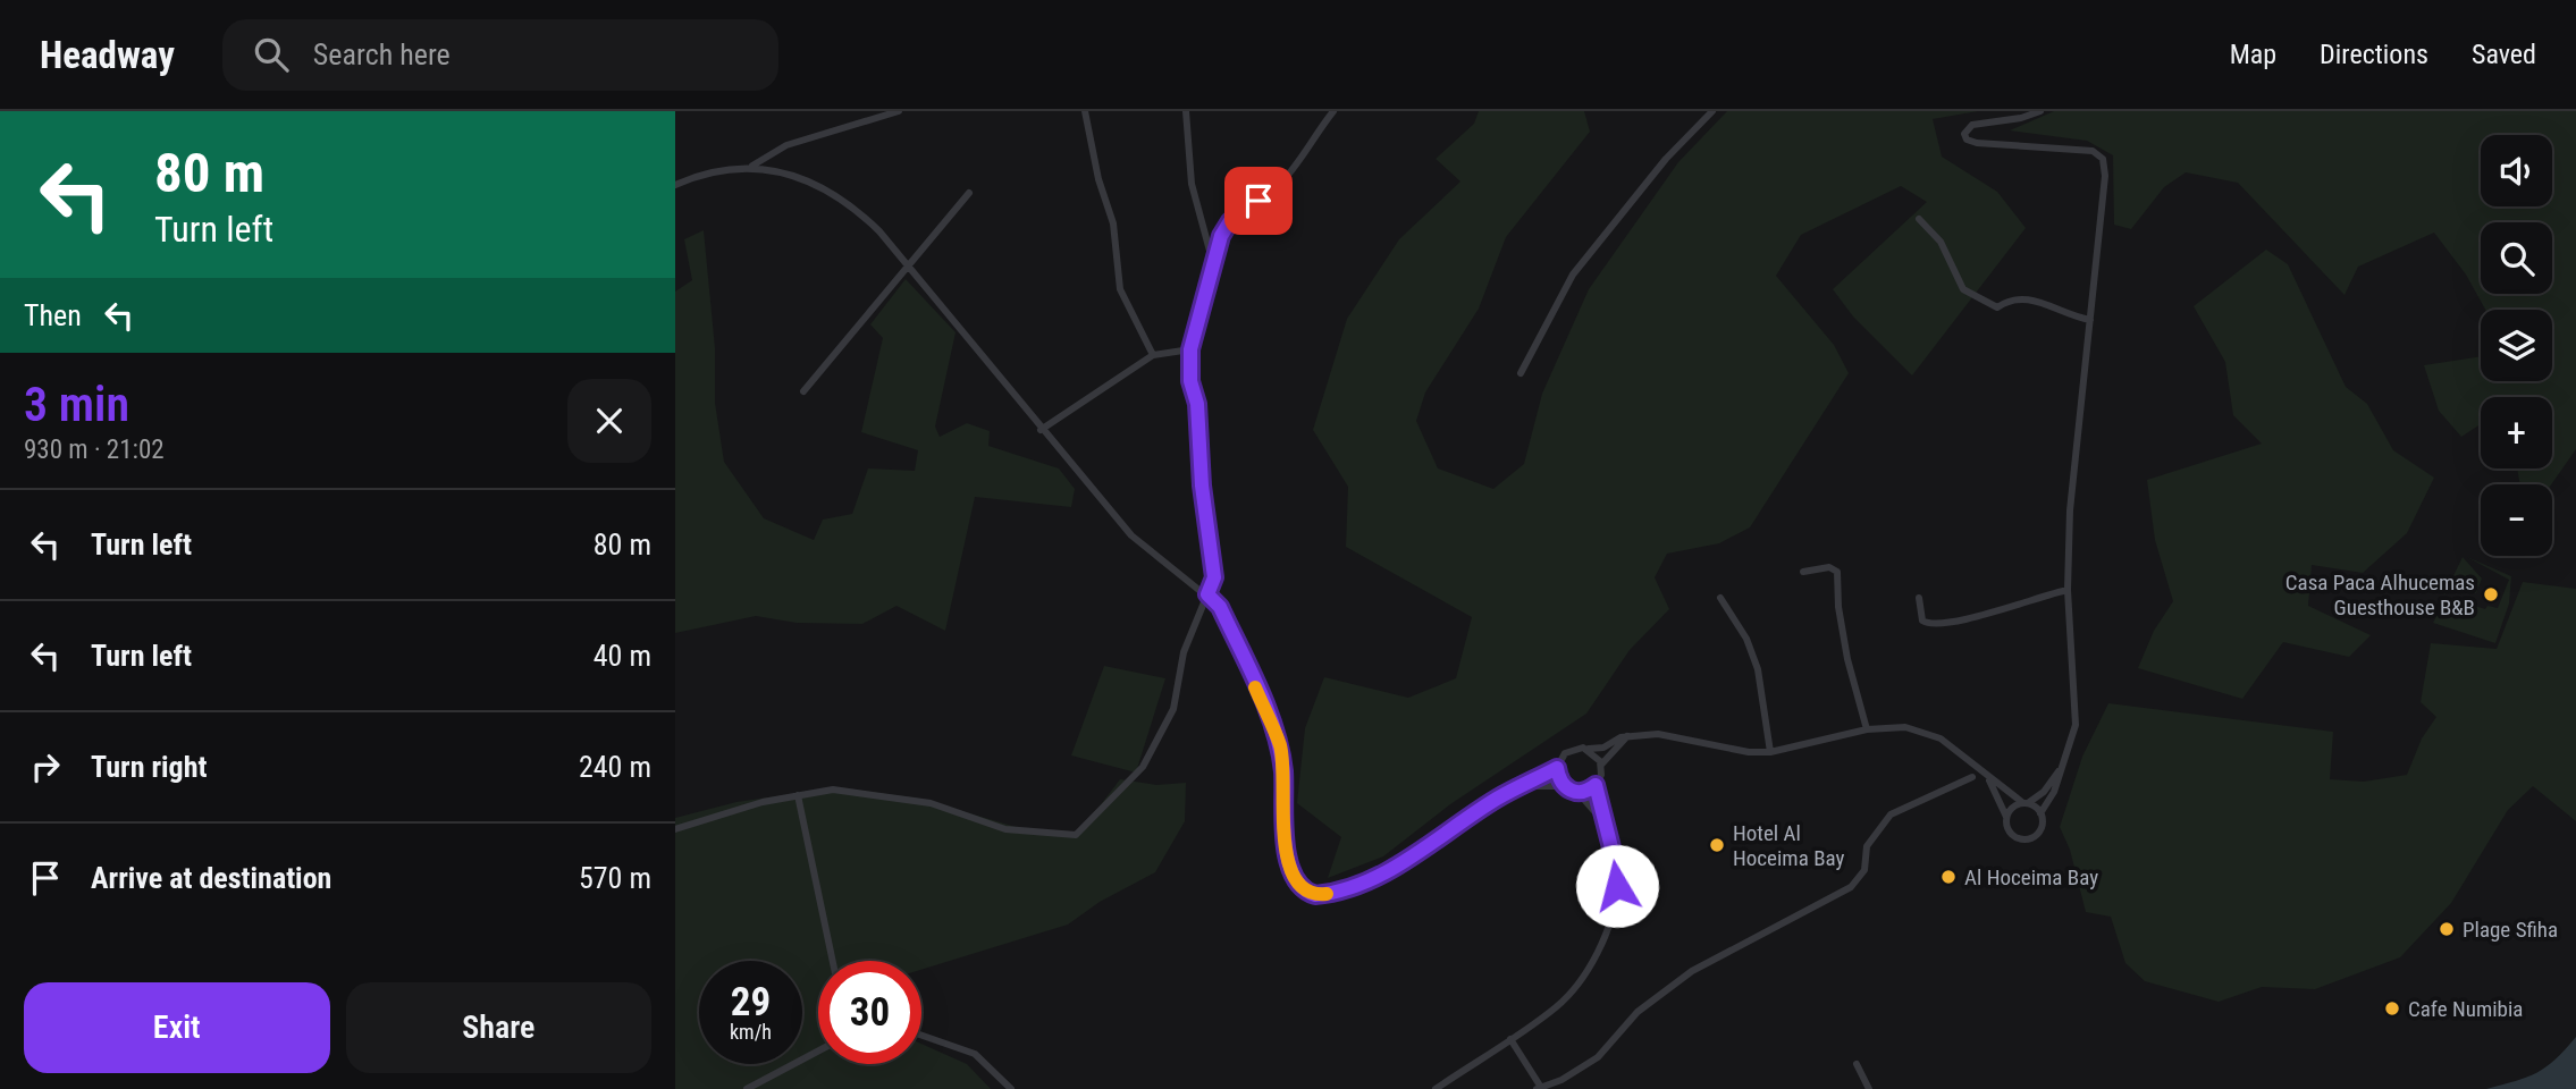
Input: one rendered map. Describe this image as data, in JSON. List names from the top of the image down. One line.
{"places":["Casa Paca Alhucemas Guesthouse B&B","Hotel Al Hoceima Bay","Al Hoceima Bay","Plage Sfiha","Cafe Numibia"],"page":{"header":"Headway","search":"Search here","nav":["Map","Directions","Saved"],"turn":["80 m","Turn left"],"map_buttons":["+","−"],"then":"Then","heading":["3 min","930 m · 21:02"],"list":[{"name":"Turn left","value":"80 m"},{"name":"Turn left","value":"40 m"},{"name":"Turn right","value":"240 m"},{"name":"Arrive at destination","value":"570 m"}],"speed":"29 km/h","limit":"30","buttons":["Exit","Share"]}}
